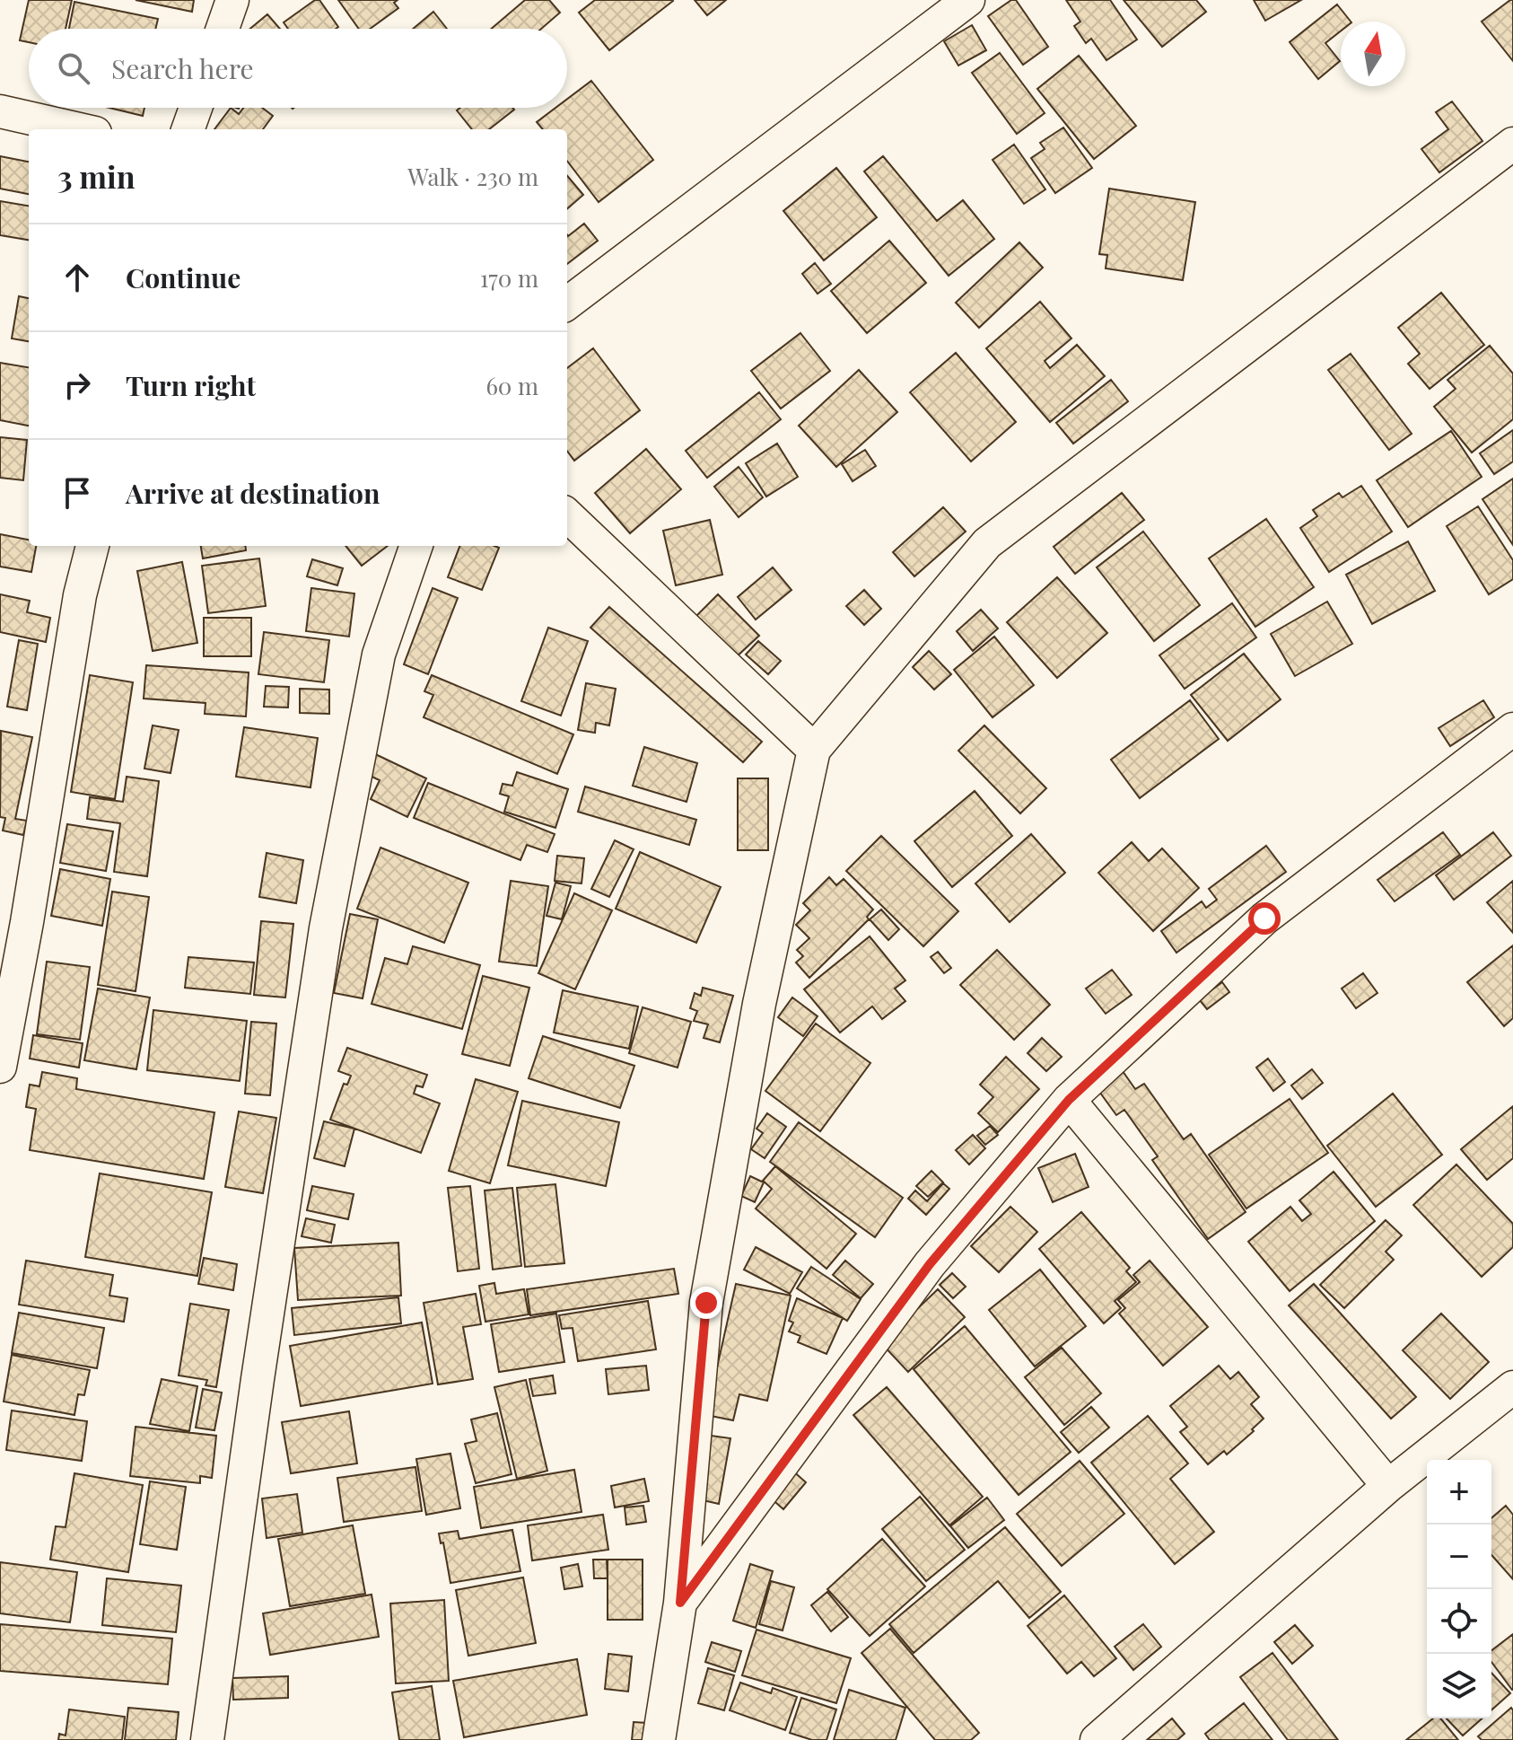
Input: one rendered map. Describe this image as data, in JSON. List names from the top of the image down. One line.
{"north":"top","page":{"search":"Search here","heading":["3 min","Walk · 230 m"],"list":[["Continue","170 m"],["Turn right","60 m"],"Arrive at destination"],"map_buttons":["+","−"]}}
